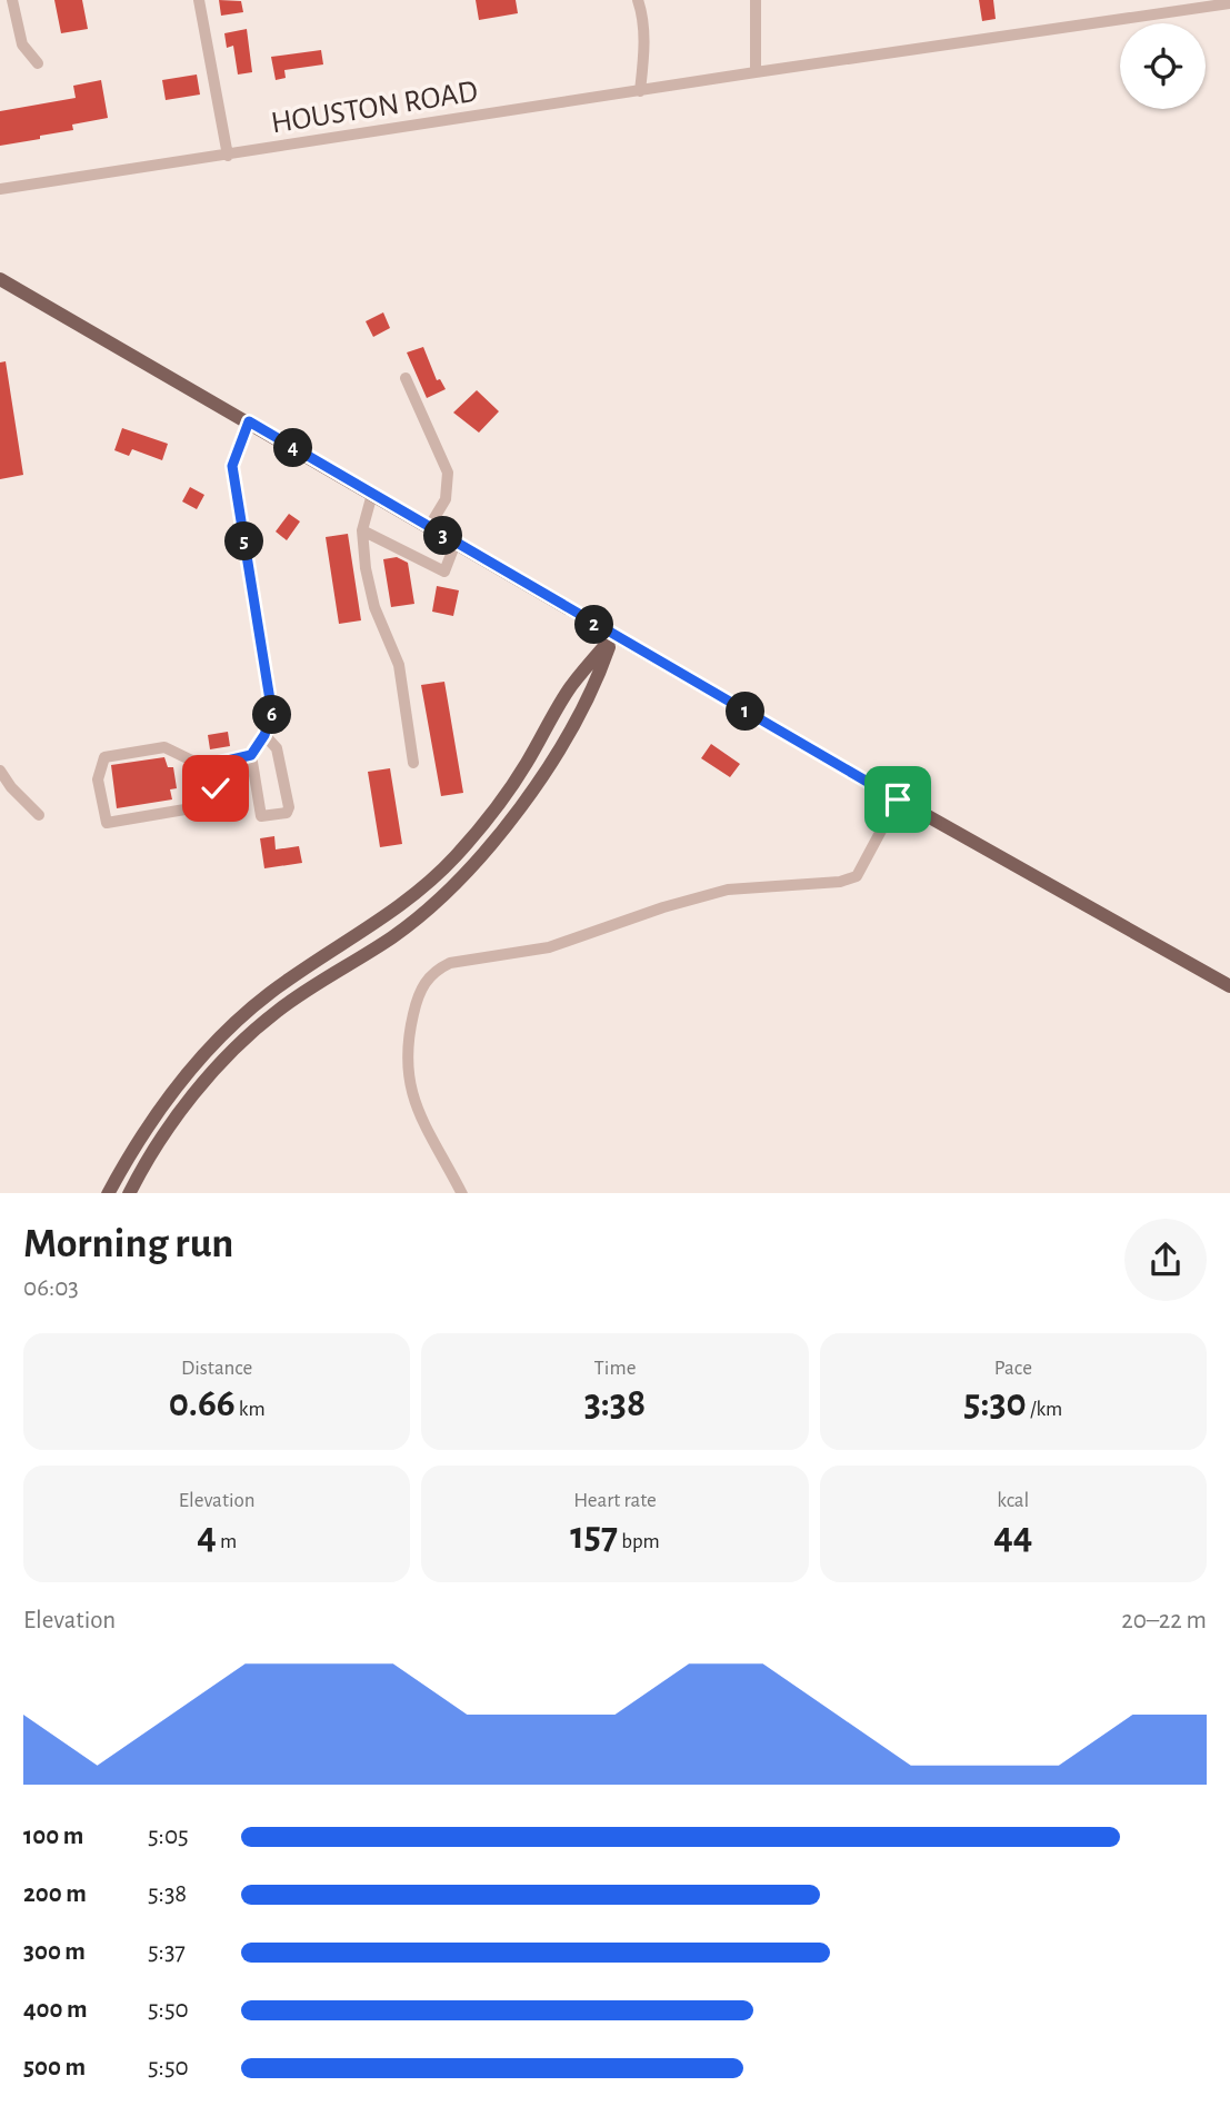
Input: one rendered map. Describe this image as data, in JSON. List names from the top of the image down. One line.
{"streets":{"street":["HOUSTON ROAD"]},"page":{"pins":["4","3","5","2","1","6"],"heading":["Morning run","06:03"],"stats":[["Distance","0.66 km"],["Time","3:38"],["Pace","5:30 /km"],["Elevation","4 m"],["Heart rate","157 bpm"],["kcal","44"]],"chart":["Elevation","20–22 m"],"list":[{"name":"100 m","note":"5:05"},{"name":"200 m","note":"5:38"},{"name":"300 m","note":"5:37"},{"name":"400 m","note":"5:50"},{"name":"500 m","note":"5:50"}]}}
